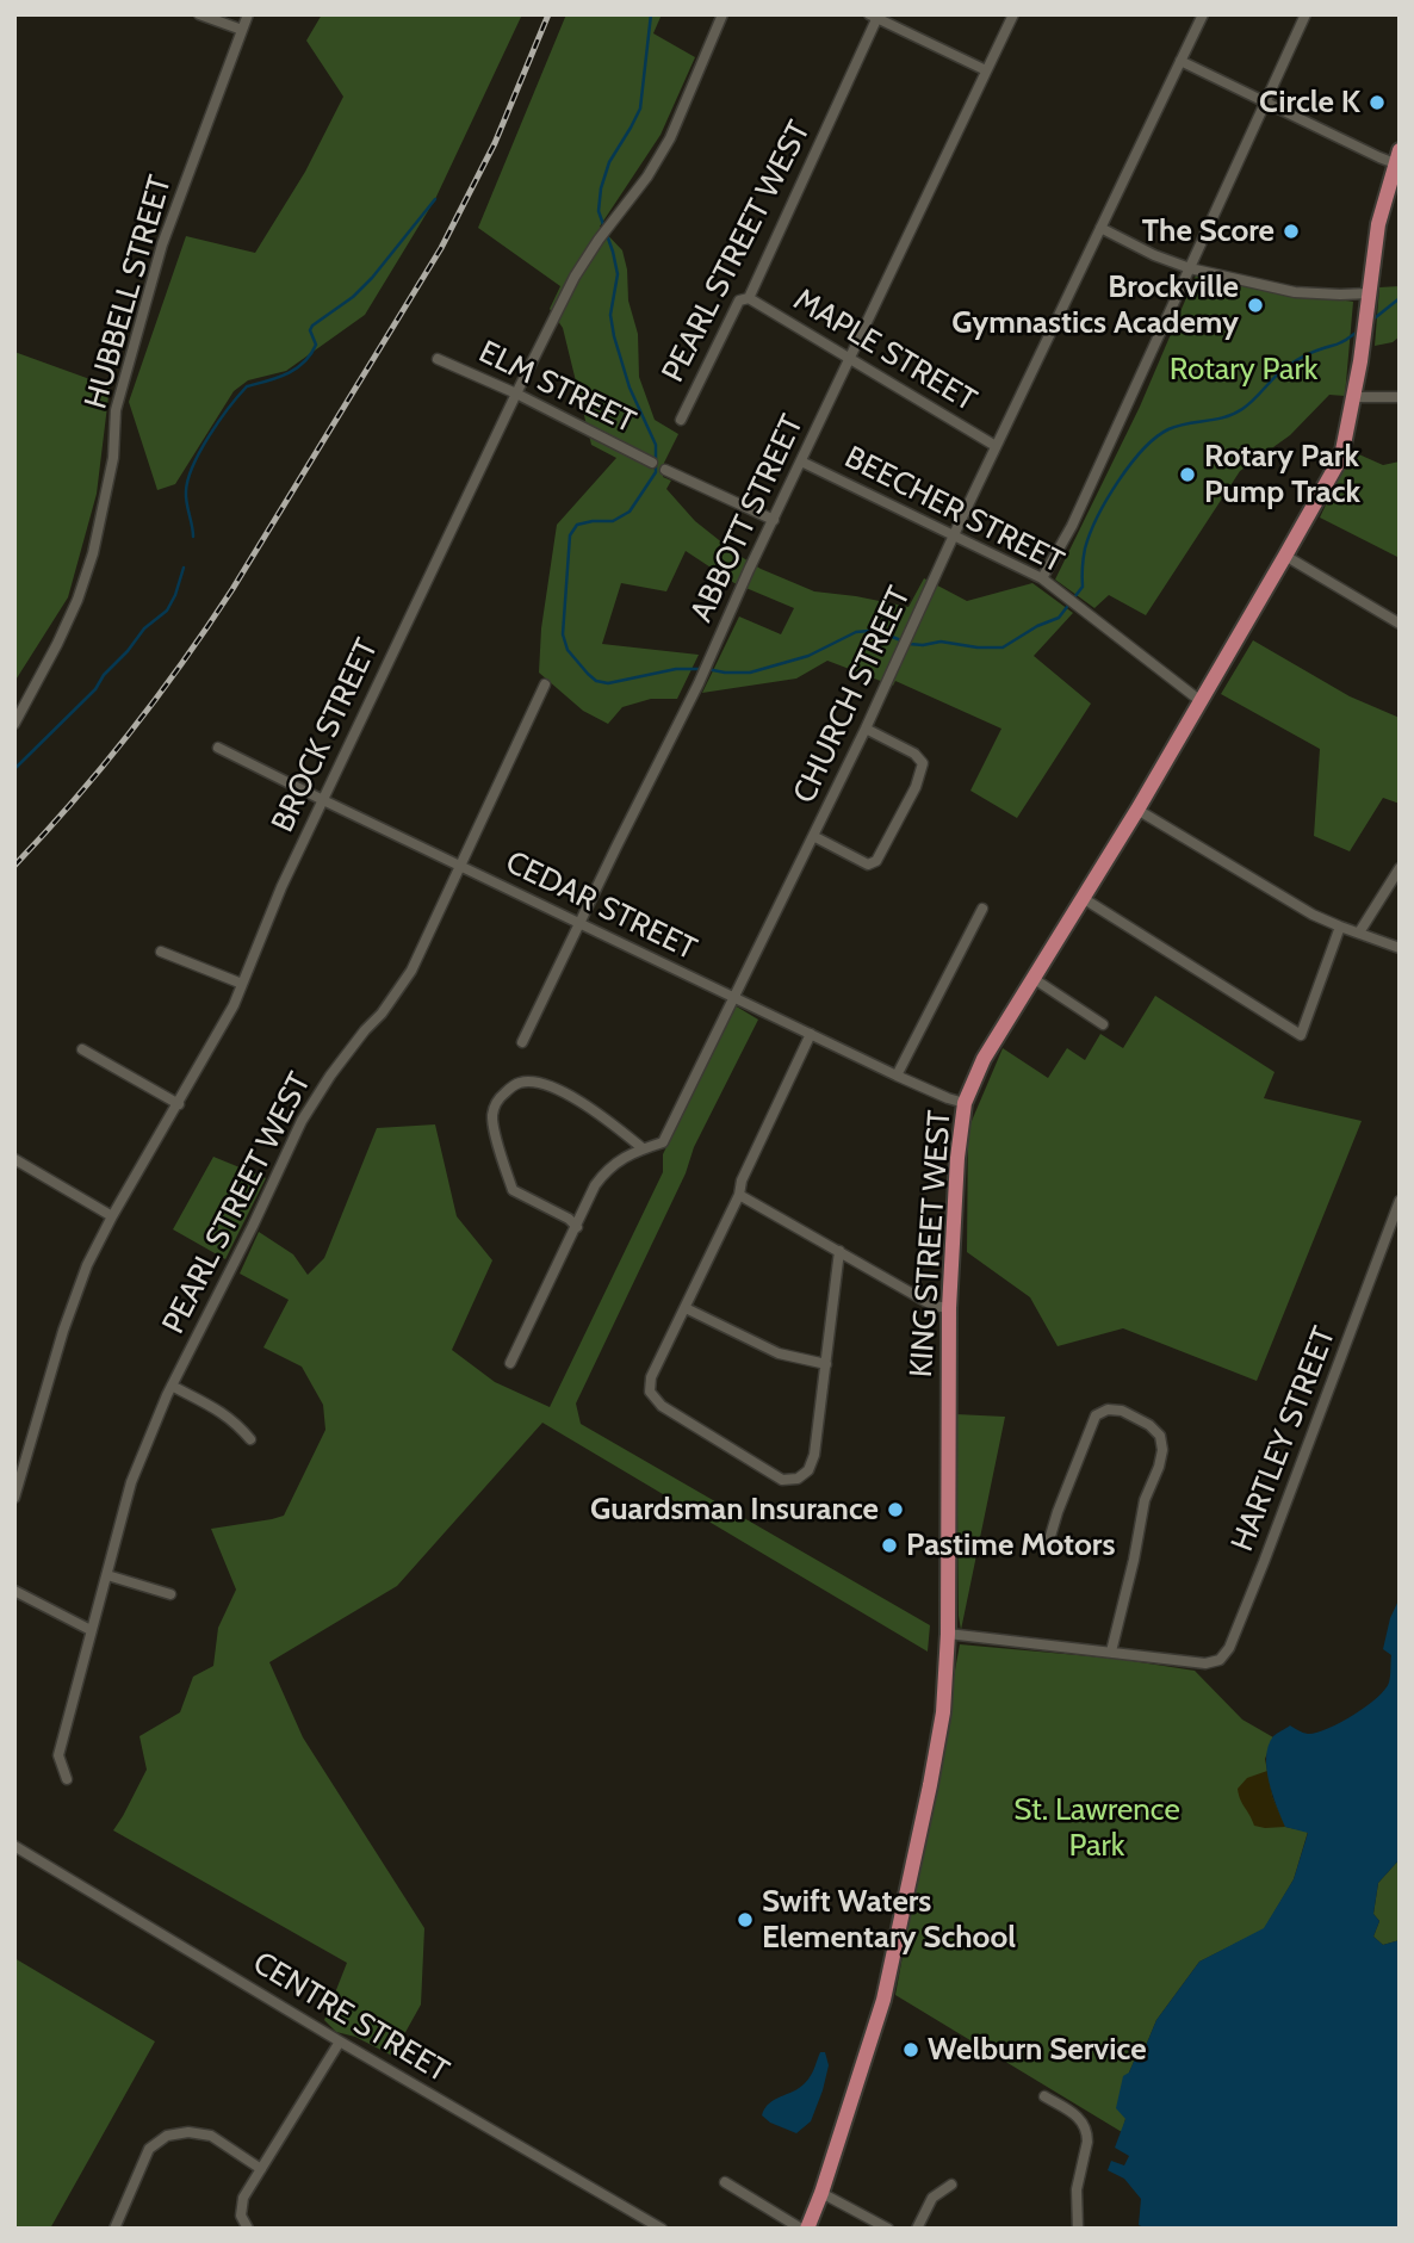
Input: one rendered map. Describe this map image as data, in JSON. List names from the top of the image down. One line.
{"streets":{"main road":["KING STREET WEST"],"street":["PEARL STREET WEST","HUBBELL STREET","MAPLE STREET","ELM STREET","BEECHER STREET","ABBOTT STREET","CHURCH STREET","BROCK STREET","CEDAR STREET","HARTLEY STREET","CENTRE STREET"]},"crossings":[["PEARL STREET WEST","MAPLE STREET"],["PEARL STREET WEST","CEDAR STREET"],["MAPLE STREET","ABBOTT STREET"],["MAPLE STREET","CHURCH STREET"],["ELM STREET","BROCK STREET"],["BEECHER STREET","ABBOTT STREET"],["BEECHER STREET","CHURCH STREET"],["BEECHER STREET","KING STREET WEST"],["ABBOTT STREET","CEDAR STREET"],["CHURCH STREET","CEDAR STREET"],["BROCK STREET","CEDAR STREET"],["CEDAR STREET","KING STREET WEST"],["KING STREET WEST","HARTLEY STREET"]],"parks":["Rotary Park","St. Lawrence Park"],"places":["Circle K","The Score","Brockville Gymnastics Academy","Rotary Park Pump Track","Guardsman Insurance","Pastime Motors","Swift Waters Elementary School","Welburn Service"]}
